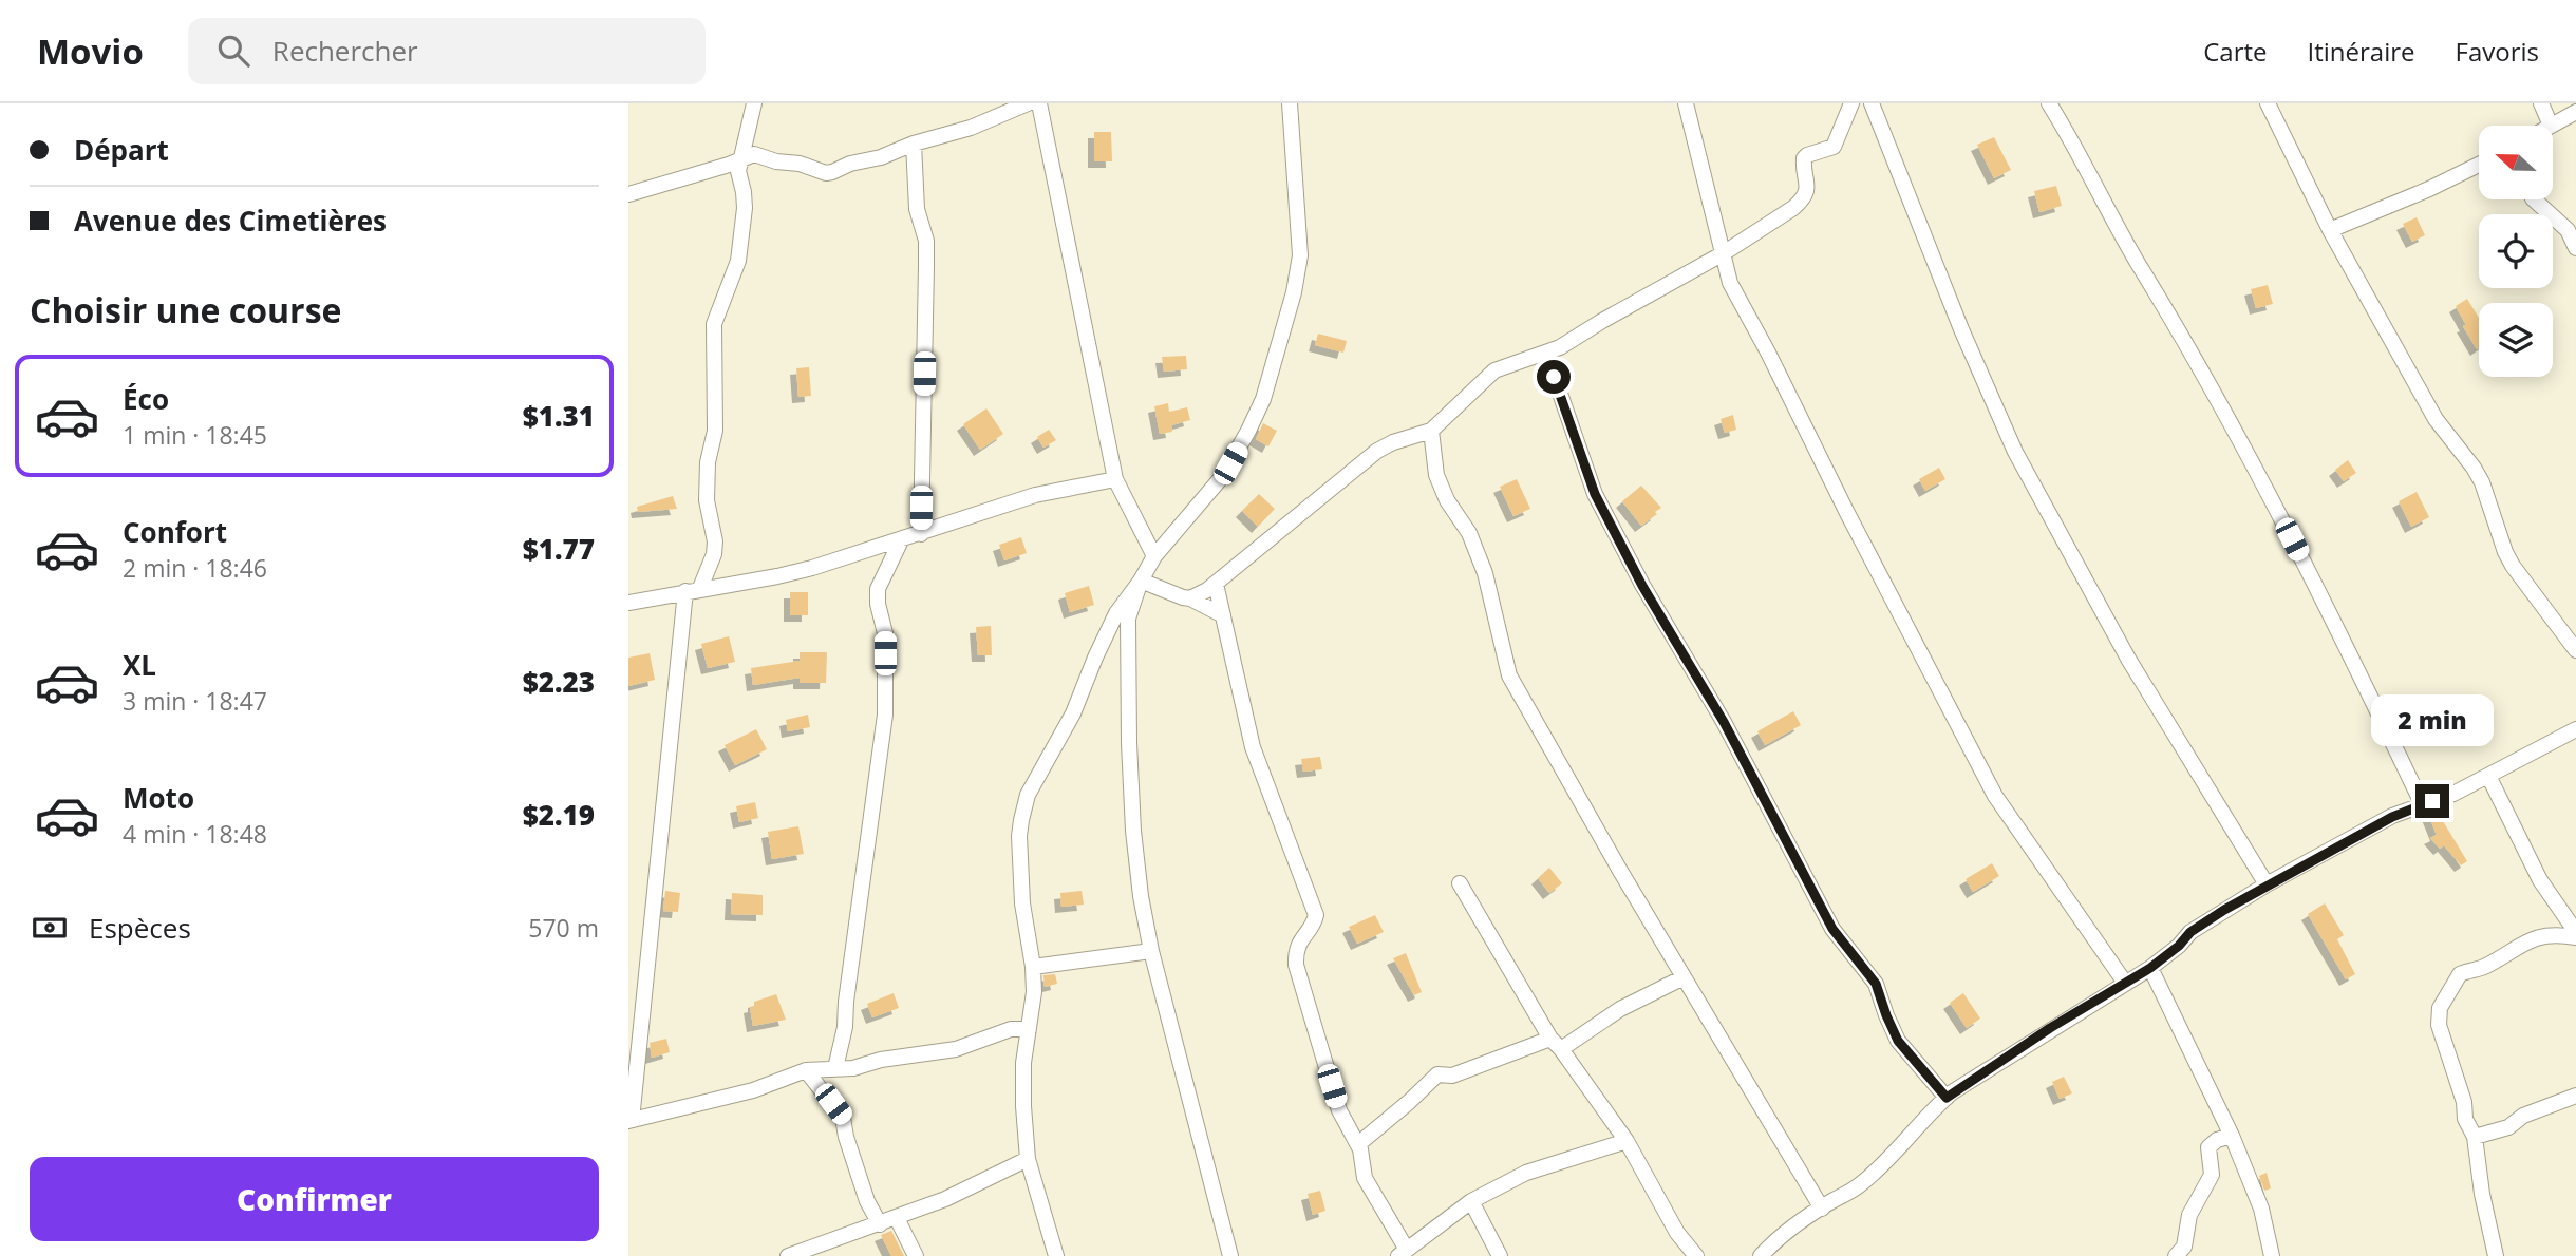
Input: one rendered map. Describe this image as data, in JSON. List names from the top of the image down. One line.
{"north":"left","page":{"header":"Movio","search":"Rechercher","nav":["Carte","Itinéraire","Favoris"],"banner":["Départ","Avenue des Cimetières"],"heading":"Choisir une course","list":[{"name":"Éco","note":"1 min · 18:45","value":"$1.31"},{"name":"Confort","note":"2 min · 18:46","value":"$1.77"},{"name":"XL","note":"3 min · 18:47","value":"$2.23"},{"name":"Moto","note":"4 min · 18:48","value":"$2.19"}],"bubble":"2 min","pay":["Espèces","570 m"],"buttons":"Confirmer"}}
